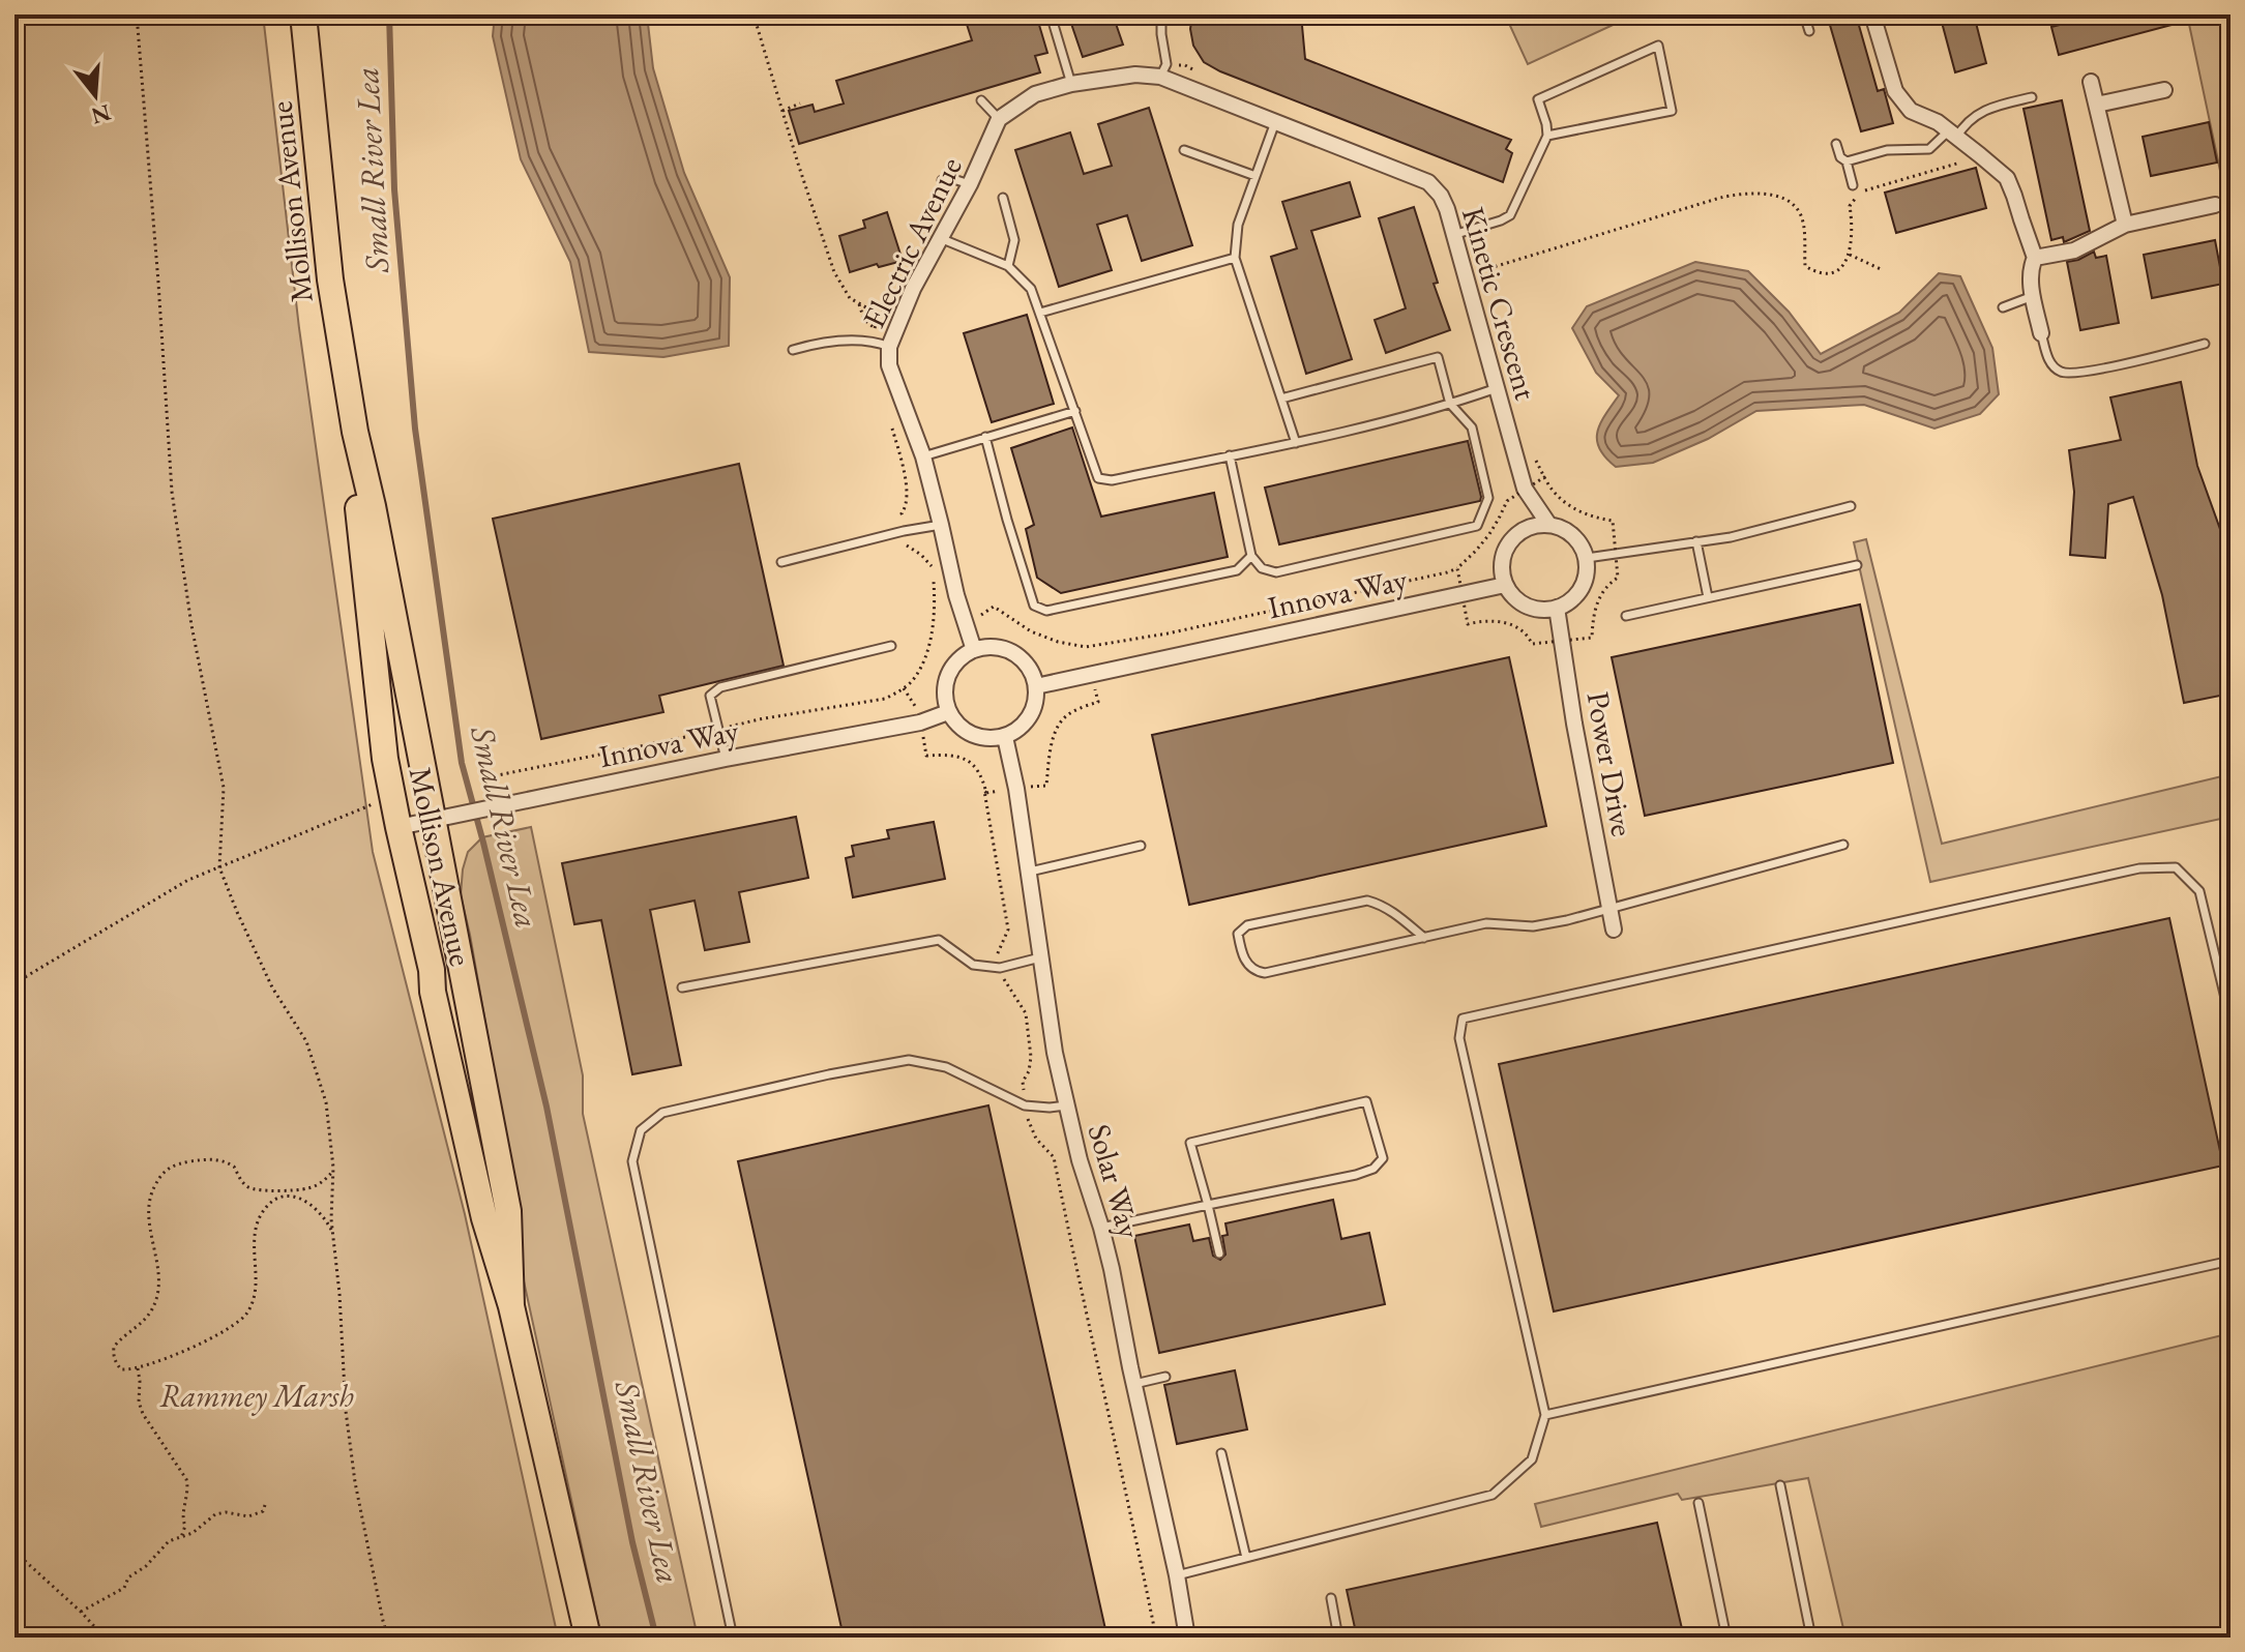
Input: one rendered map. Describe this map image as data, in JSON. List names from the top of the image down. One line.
{"streets":{"main road":["Mollison Avenue"],"street":["Electric Avenue","Kinetic Crescent","Innova Way","Power Drive","Solar Way"]},"crossings":[["Mollison Avenue","Innova Way"],["Electric Avenue","Innova Way"],["Electric Avenue","Solar Way"],["Kinetic Crescent","Innova Way"],["Kinetic Crescent","Power Drive"],["Innova Way","Power Drive"],["Innova Way","Solar Way"]],"water":["Small River Lea"],"parks":["Rammey Marsh"],"north":"bottom"}
